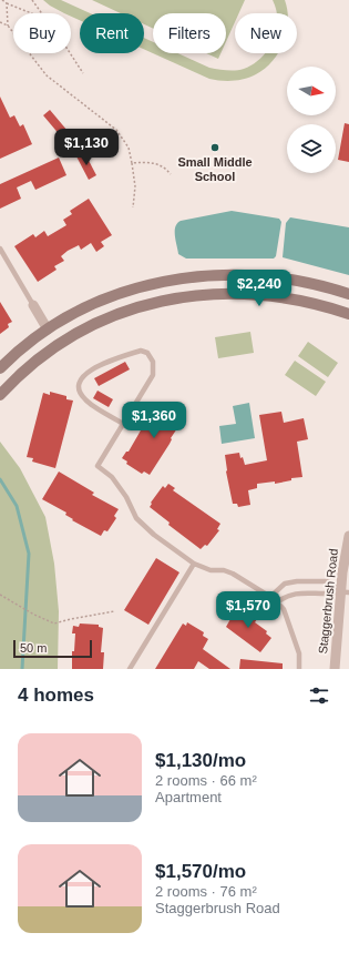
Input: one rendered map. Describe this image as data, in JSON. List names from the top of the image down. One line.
{"streets":{"street":["Staggerbrush Road"]},"places":["Small Middle School"],"scale_bar":"50 m","north":"right","page":{"chip":["Buy","Rent","Filters","New"],"price":["$1,130","$2,240","$1,360","$1,570"],"scale":"50 m","heading":"4 homes","list":[{"name":"$1,130/mo","note":"2 rooms · 66 m² · Apartment"},{"name":"$1,570/mo","note":"2 rooms · 76 m² · Staggerbrush Road"}]}}
